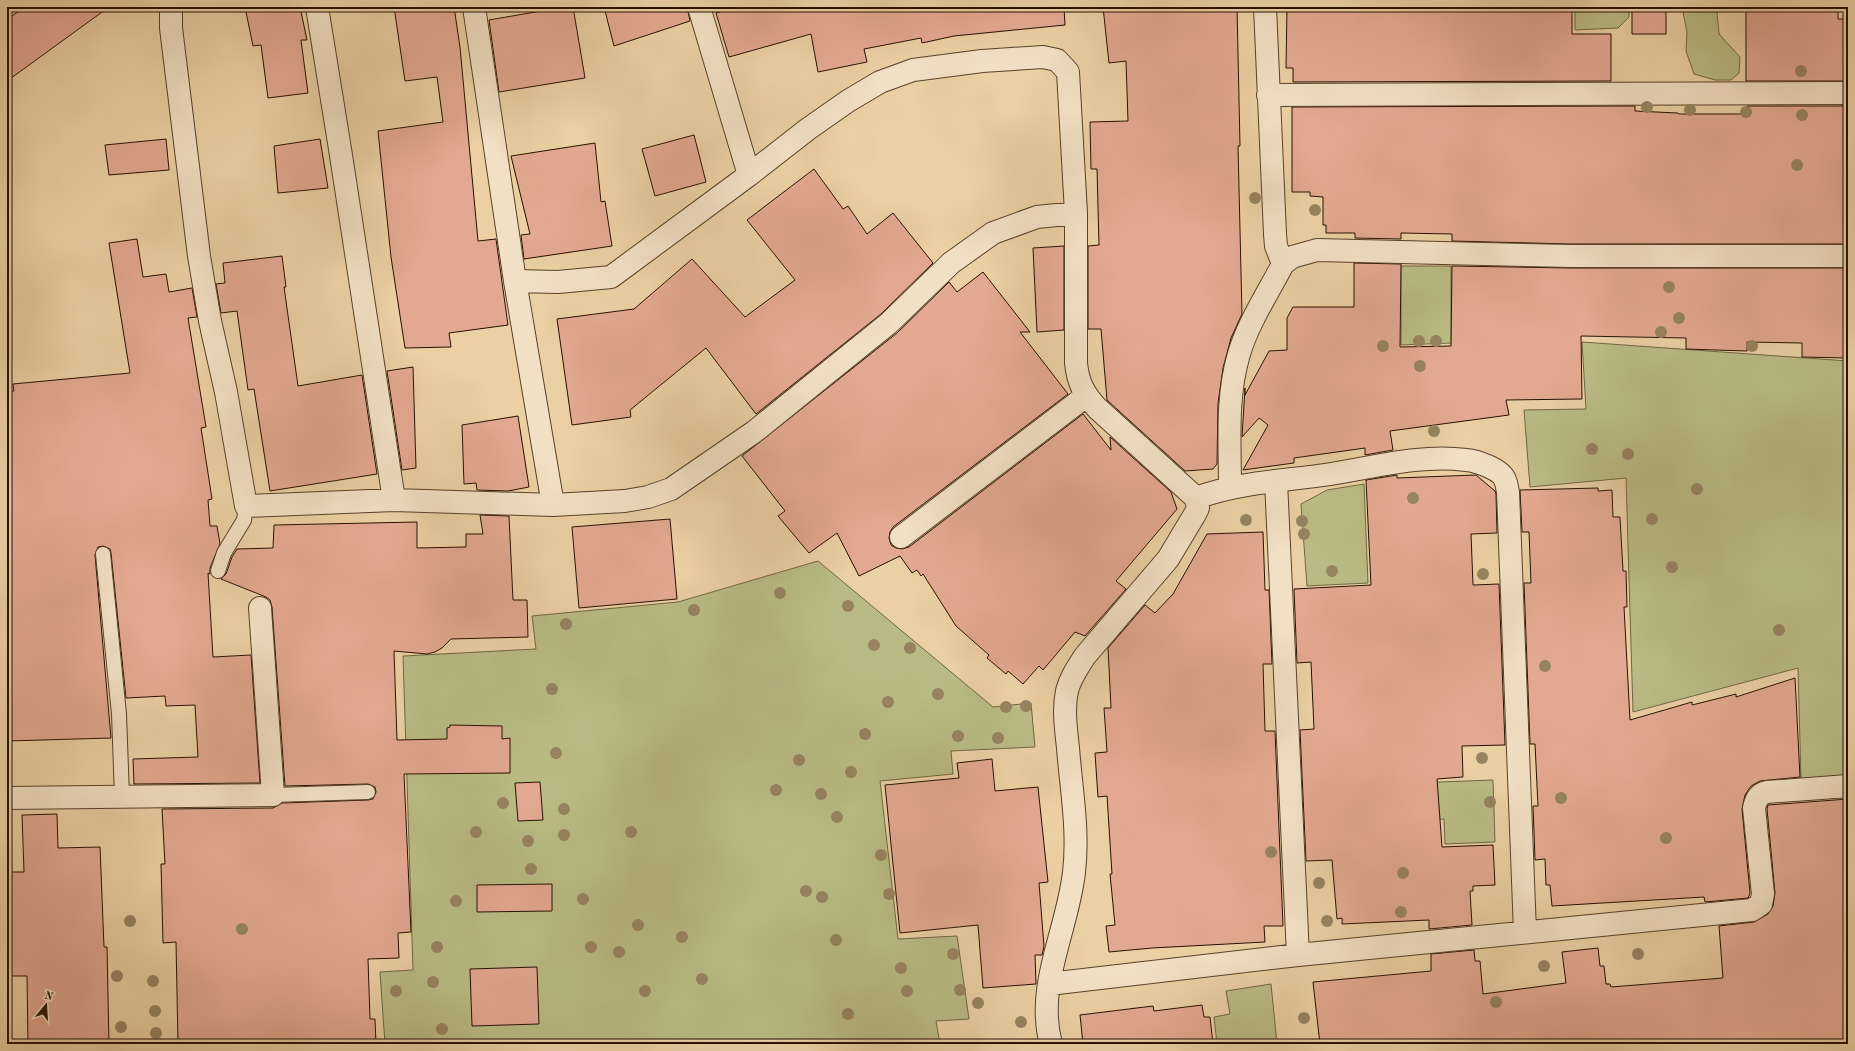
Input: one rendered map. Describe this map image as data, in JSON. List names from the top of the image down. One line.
{"north":"top"}
